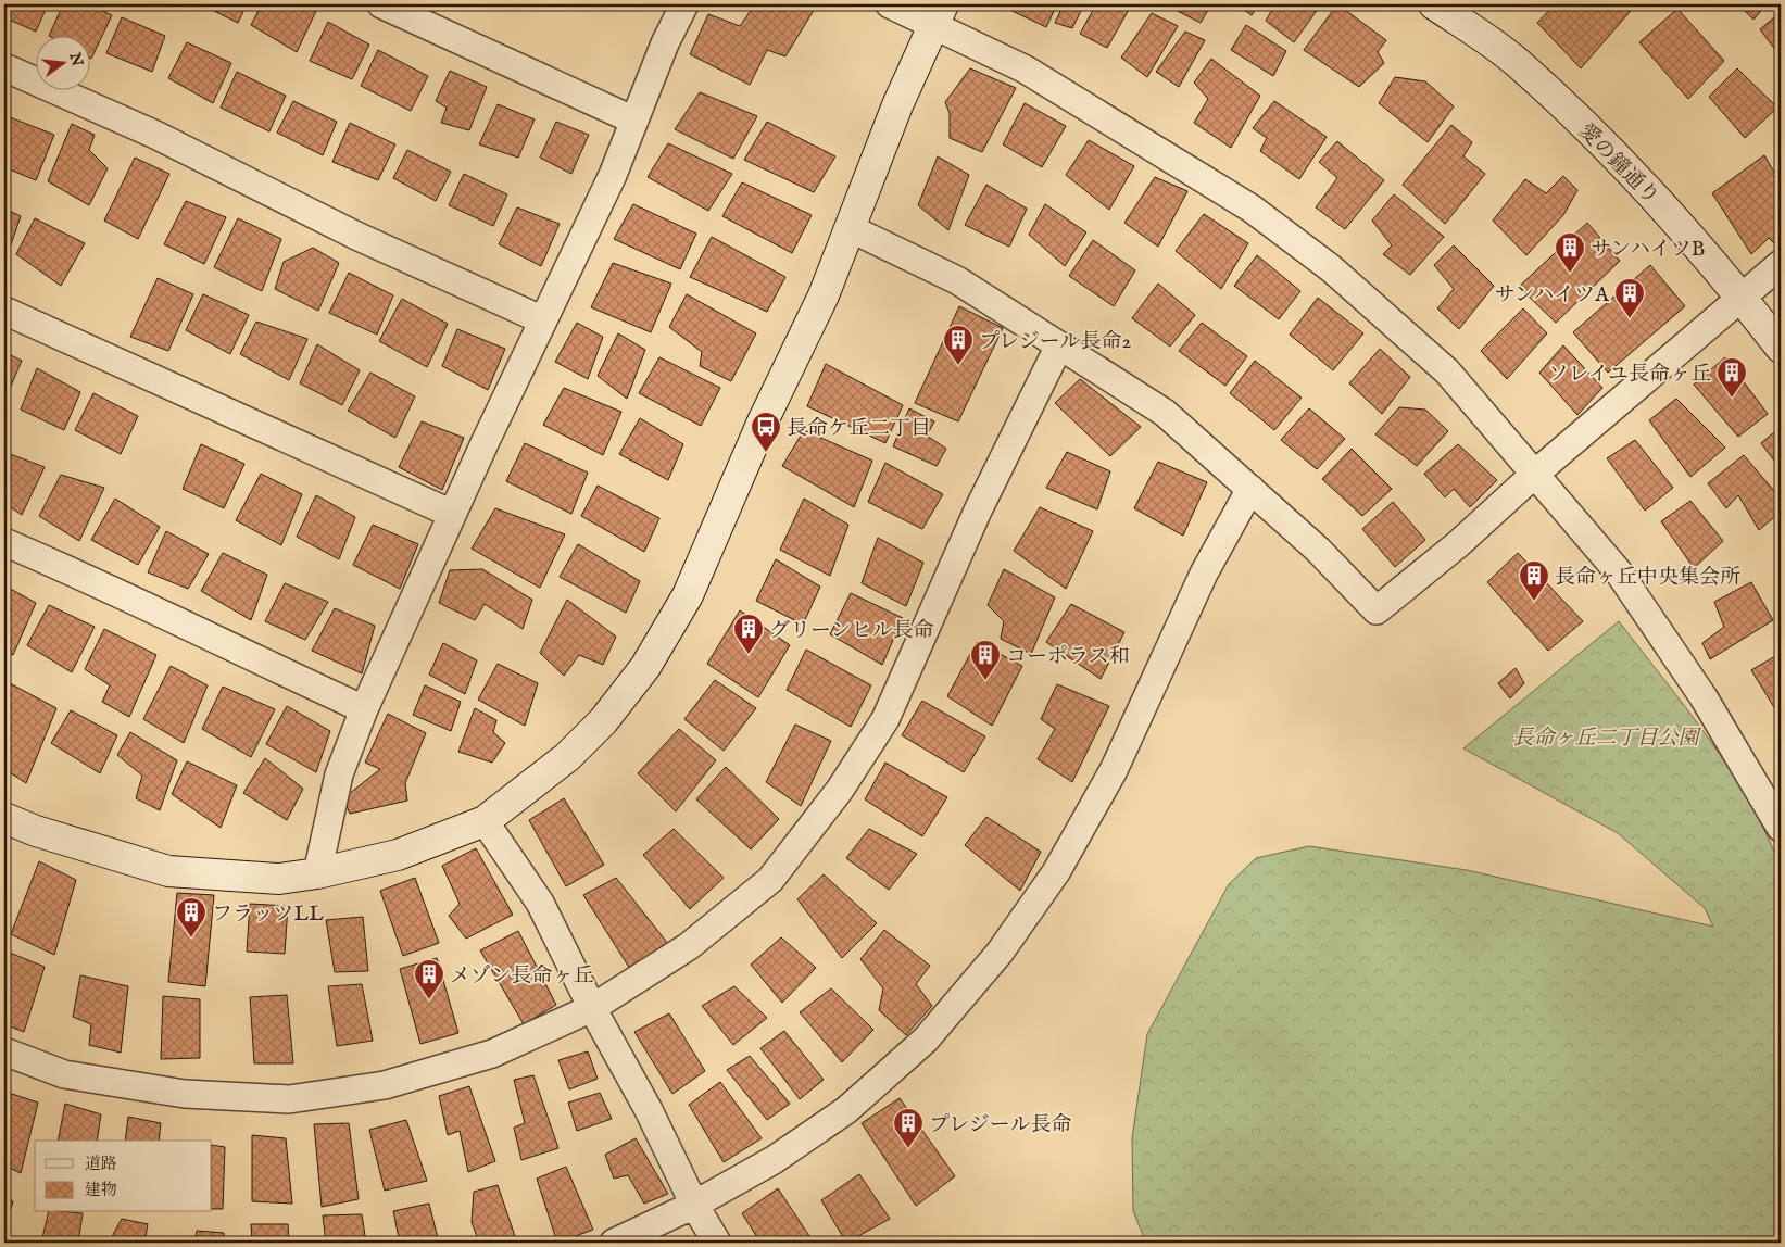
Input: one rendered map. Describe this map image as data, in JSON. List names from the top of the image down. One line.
{"streets":{"street":["愛の鐘通り"]},"parks":["長命ヶ丘二丁目公園"],"places":{"building":["サンハイツB","サンハイツA","プレジール長命2","ソレイユ長命ヶ丘","長命ヶ丘中央集会所","グリーンヒル長命","コーポラス和","フラッツLL","メゾン長命ヶ丘","プレジール長命"],"bus stop":["長命ケ丘二丁目"]},"legend":["道路","建物"],"north":"right"}
